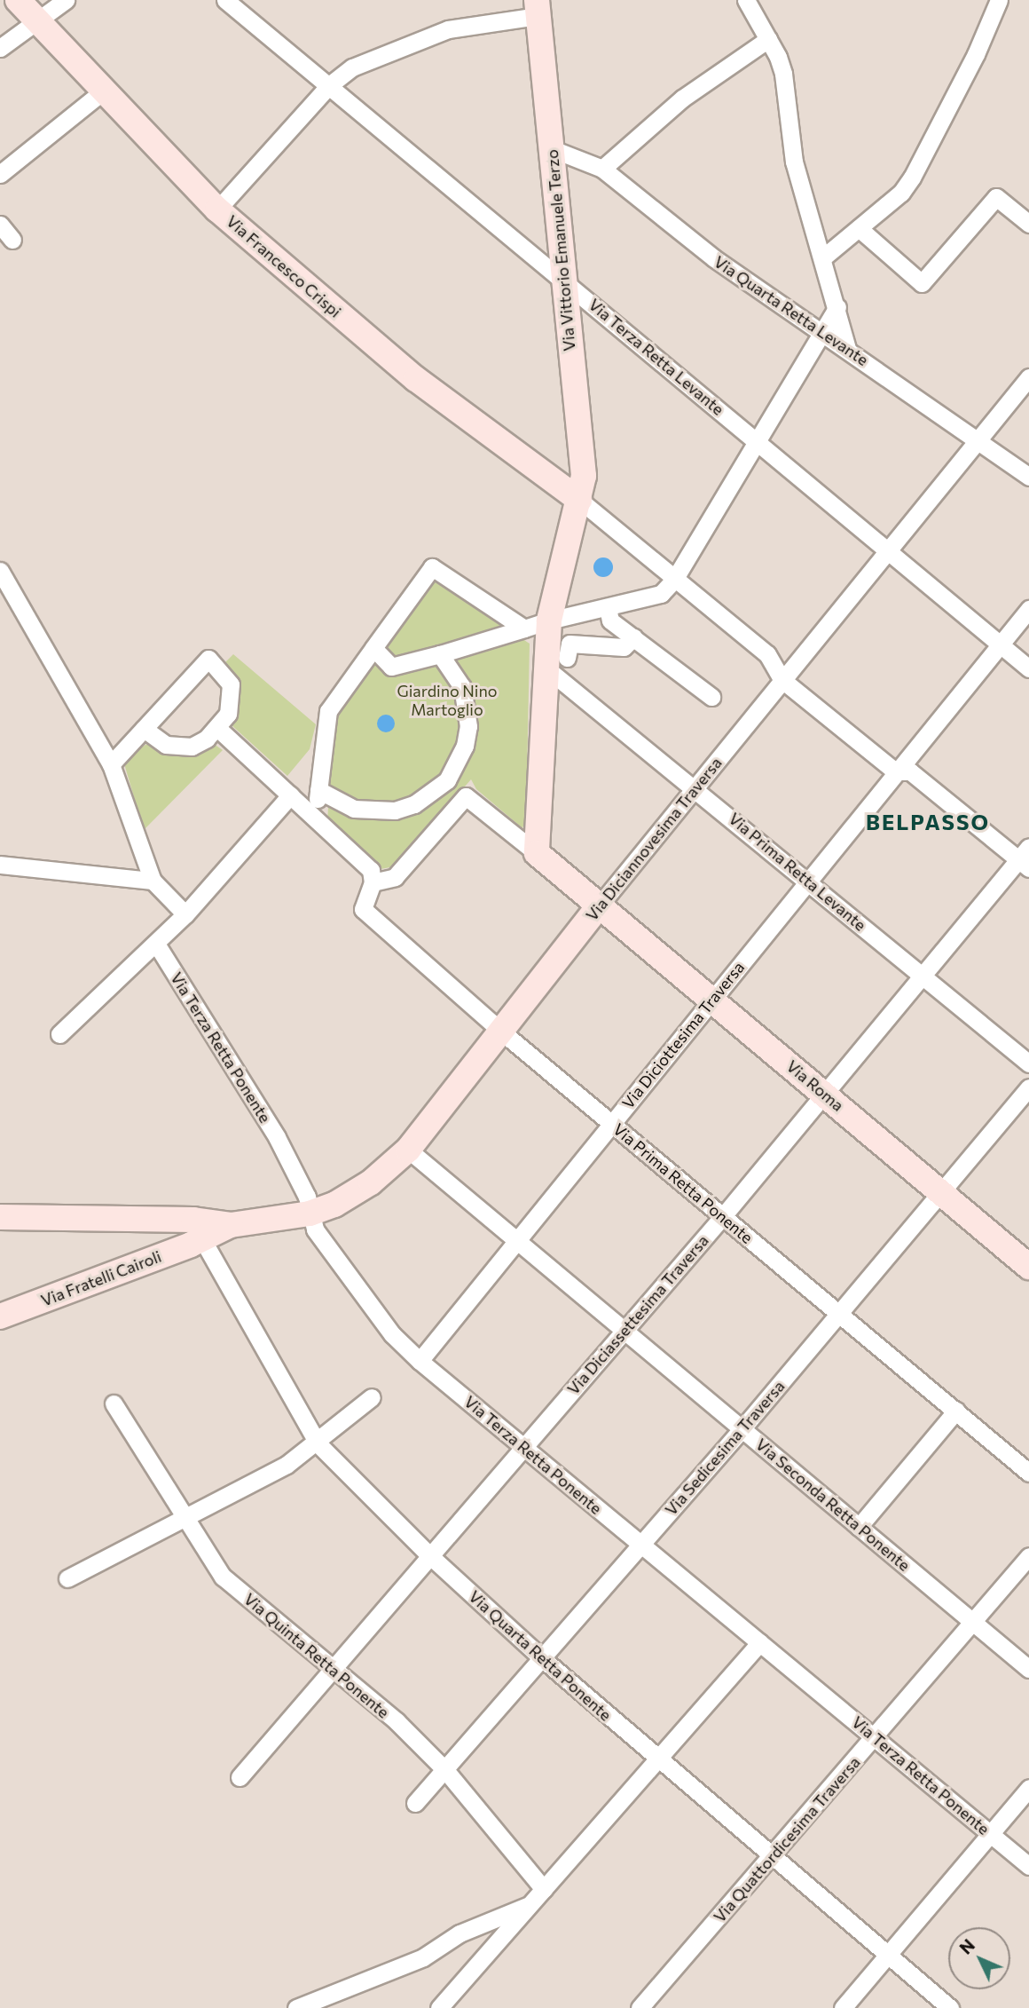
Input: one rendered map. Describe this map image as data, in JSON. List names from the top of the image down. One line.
{"streets":{"street":["Via Vittorio Emanuele Terzo","Via Francesco Crispi","Via Quarta Retta Levante","Via Terza Retta Levante","Via Diciannovesima Traversa","Via Prima Retta Levante","Via Diciottesima Traversa","Via Terza Retta Ponente","Via Roma","Via Prima Retta Ponente","Via Fratelli Cairoli","Via Diciassettesima Traversa","Via Sedicesima Traversa","Via Seconda Retta Ponente","Via Quinta Retta Ponente","Via Quarta Retta Ponente","Via Quattordicesima Traversa"]},"crossings":[["Via Vittorio Emanuele Terzo","Via Francesco Crispi"],["Via Vittorio Emanuele Terzo","Via Quarta Retta Levante"],["Via Vittorio Emanuele Terzo","Via Terza Retta Levante"],["Via Vittorio Emanuele Terzo","Via Prima Retta Levante"],["Via Vittorio Emanuele Terzo","Via Roma"],["Via Quarta Retta Levante","Via Diciannovesima Traversa"],["Via Terza Retta Levante","Via Diciannovesima Traversa"],["Via Diciannovesima Traversa","Via Prima Retta Levante"],["Via Diciannovesima Traversa","Via Terza Retta Ponente"],["Via Diciannovesima Traversa","Via Roma"],["Via Diciannovesima Traversa","Via Prima Retta Ponente"],["Via Diciannovesima Traversa","Via Fratelli Cairoli"],["Via Diciannovesima Traversa","Via Seconda Retta Ponente"],["Via Diciannovesima Traversa","Via Quarta Retta Ponente"],["Via Prima Retta Levante","Via Diciottesima Traversa"],["Via Prima Retta Levante","Via Diciassettesima Traversa"],["Via Diciottesima Traversa","Via Terza Retta Ponente"],["Via Diciottesima Traversa","Via Roma"],["Via Diciottesima Traversa","Via Prima Retta Ponente"],["Via Diciottesima Traversa","Via Seconda Retta Ponente"],["Via Terza Retta Ponente","Via Diciassettesima Traversa"],["Via Terza Retta Ponente","Via Sedicesima Traversa"],["Via Terza Retta Ponente","Via Quattordicesima Traversa"],["Via Roma","Via Diciassettesima Traversa"],["Via Roma","Via Sedicesima Traversa"],["Via Prima Retta Ponente","Via Diciassettesima Traversa"],["Via Prima Retta Ponente","Via Sedicesima Traversa"],["Via Fratelli Cairoli","Via Quarta Retta Ponente"],["Via Diciassettesima Traversa","Via Seconda Retta Ponente"],["Via Diciassettesima Traversa","Via Quinta Retta Ponente"],["Via Diciassettesima Traversa","Via Quarta Retta Ponente"],["Via Sedicesima Traversa","Via Seconda Retta Ponente"],["Via Sedicesima Traversa","Via Quinta Retta Ponente"],["Via Sedicesima Traversa","Via Quarta Retta Ponente"],["Via Seconda Retta Ponente","Via Quattordicesima Traversa"],["Via Quarta Retta Ponente","Via Quattordicesima Traversa"]],"districts":["BELPASSO"],"parks":["Giardino Nino Martoglio"],"north":"top left"}
